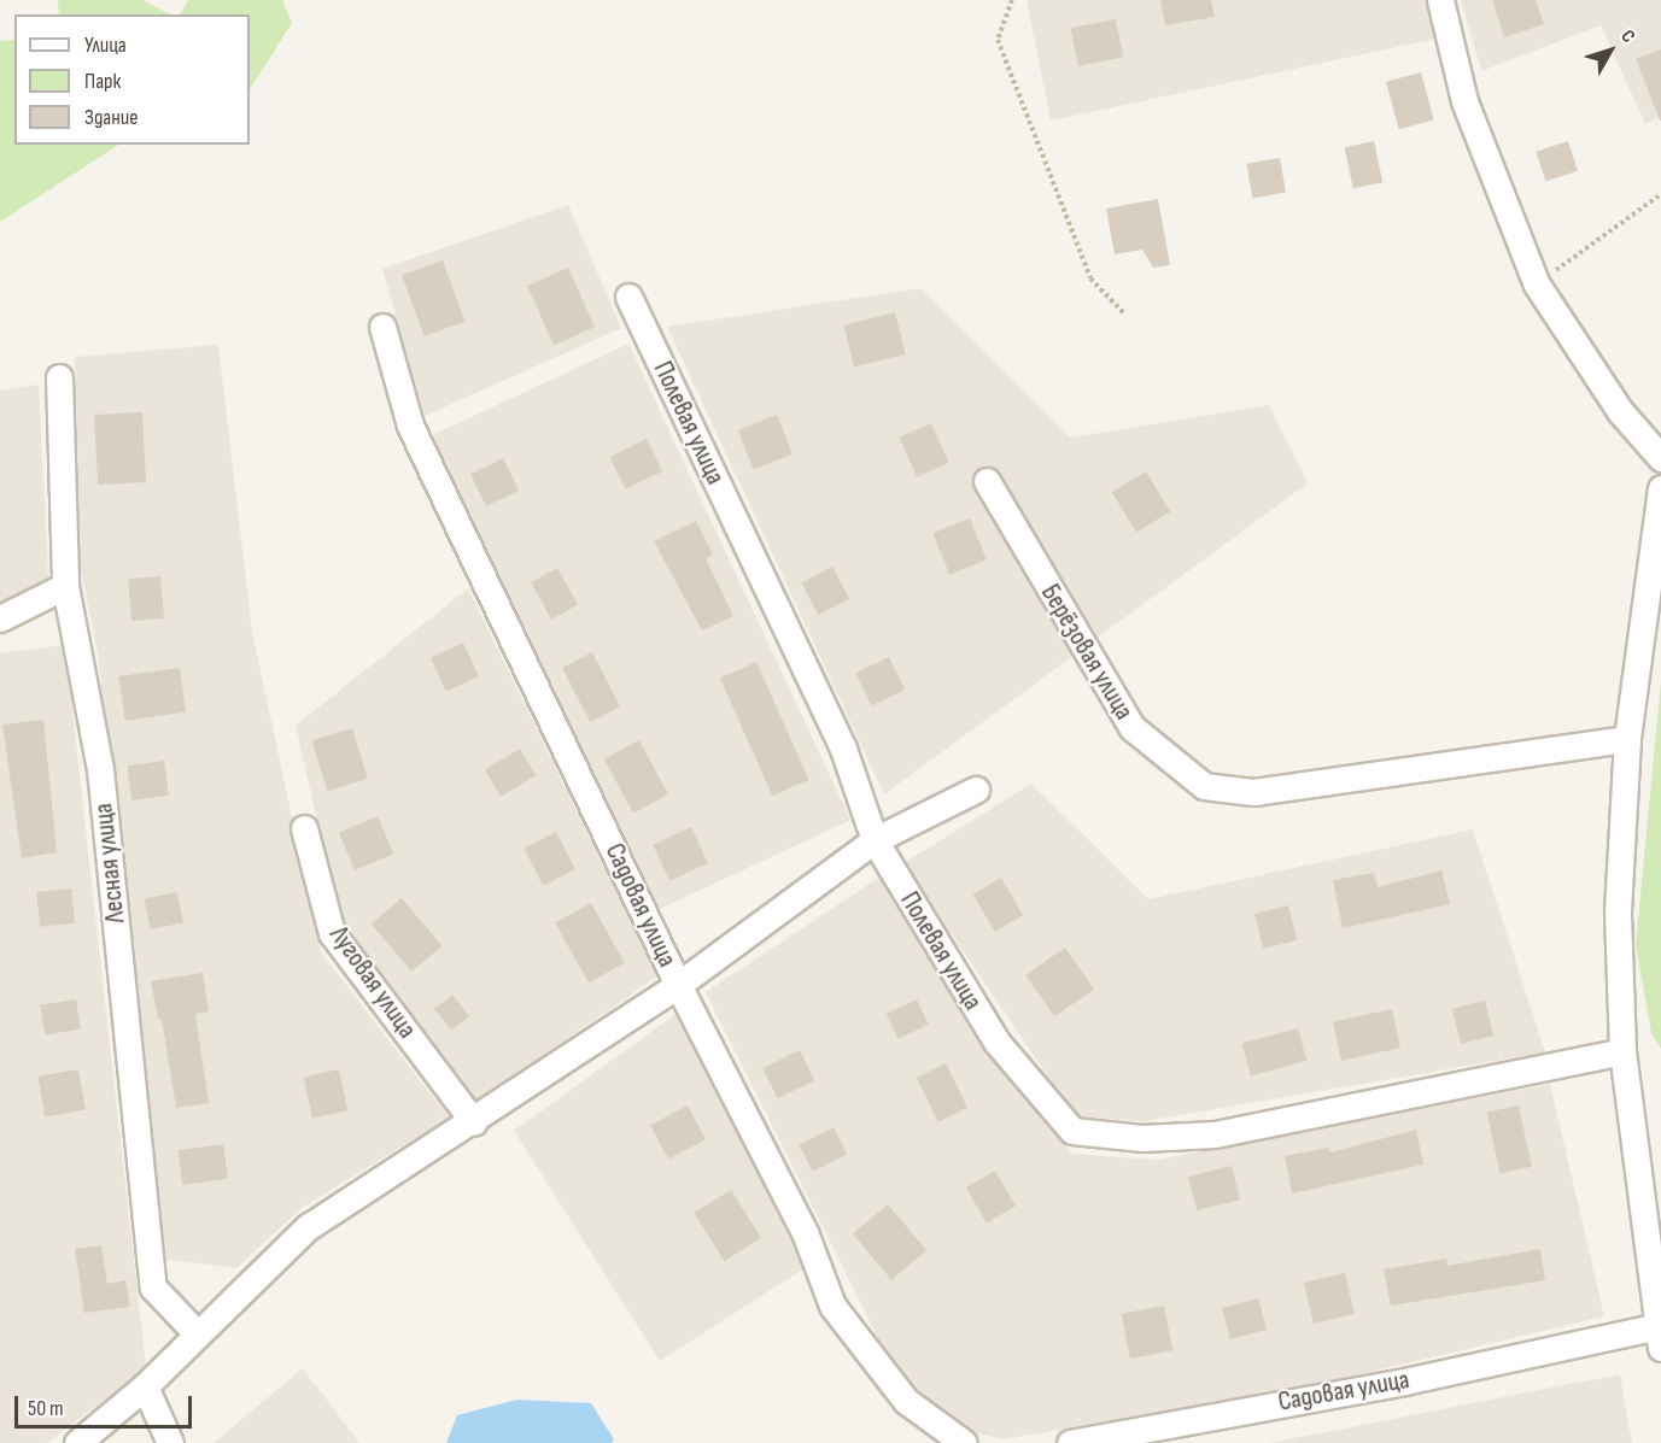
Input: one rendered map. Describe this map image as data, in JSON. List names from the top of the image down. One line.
{"streets":{"street":["Полевая улица","Берёзовая улица","Лесная улица","Садовая улица","Луговая улица"]},"legend":["Улица","Парк","Здание"],"scale_bar":"50 m","north":"top right"}
